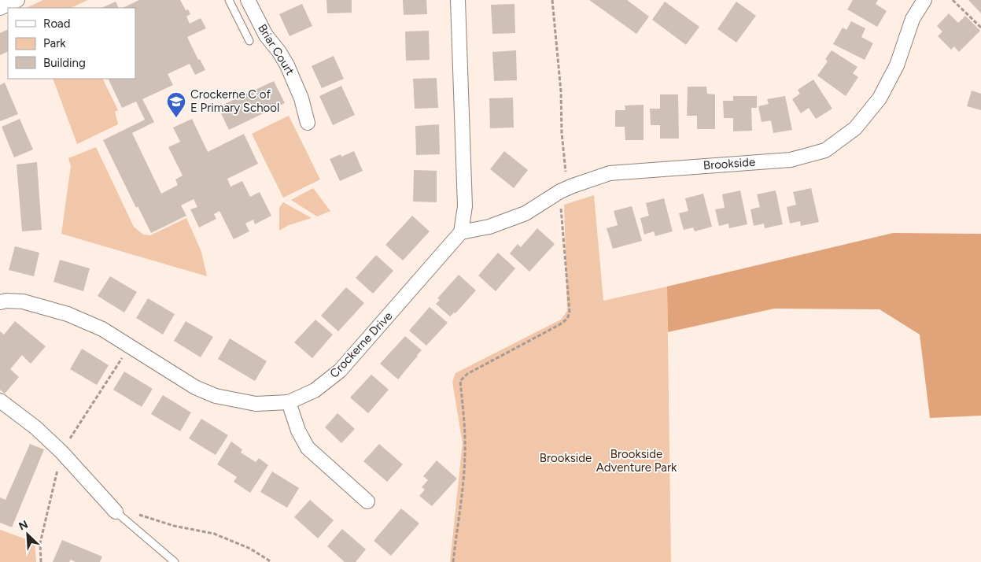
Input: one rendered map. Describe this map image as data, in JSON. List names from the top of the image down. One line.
{"streets":{"street":["Briar Court","Brookside","Crockerne Drive"]},"crossings":[["Brookside","Crockerne Drive"]],"parks":["Brookside Adventure Park","Brookside"],"places":{"school or university":["Crockerne C of E Primary School"]},"legend":["Road","Park","Building"],"north":"top left"}
